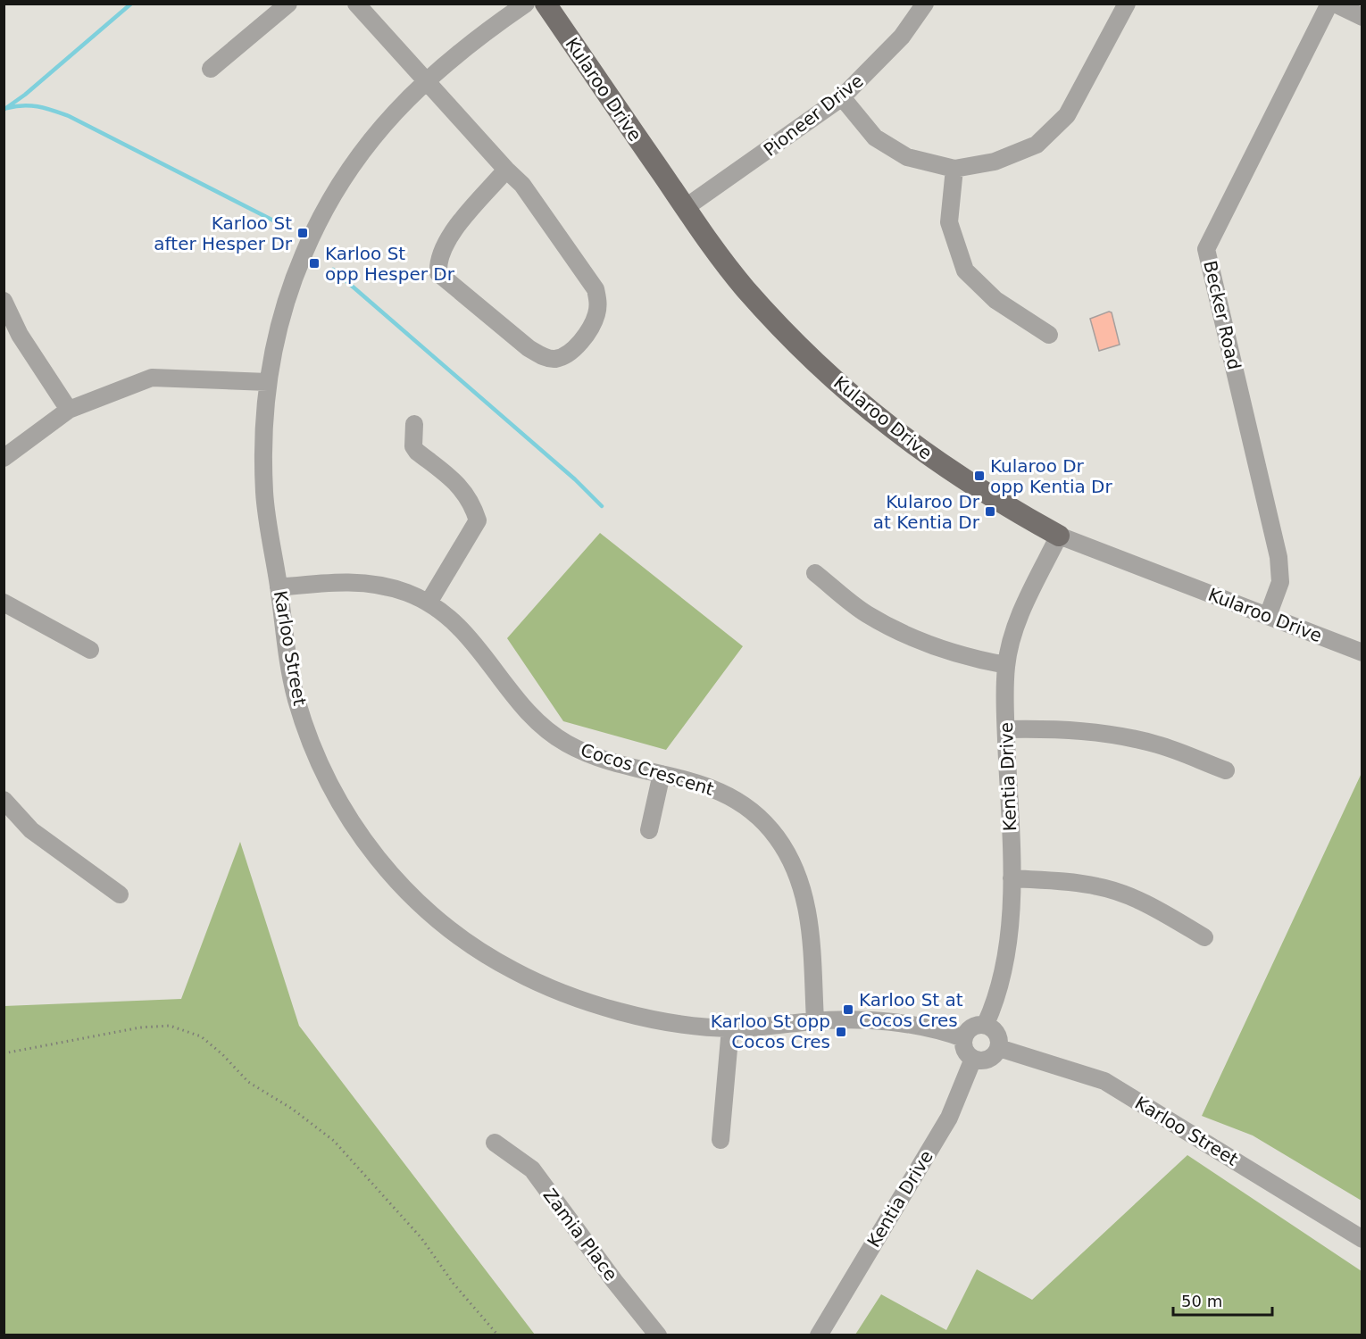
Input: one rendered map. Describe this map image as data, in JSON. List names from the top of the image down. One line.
{"streets":{"main road":["Kularoo Drive"],"street":["Pioneer Drive","Becker Road","Karloo Street","Cocos Crescent","Kentia Drive","Zamia Place"]},"crossings":[["Kularoo Drive","Pioneer Drive"],["Kularoo Drive","Becker Road"],["Kularoo Drive","Kentia Drive"],["Karloo Street","Cocos Crescent"],["Karloo Street","Kentia Drive"]],"places":{"transit":["Karloo St after Hesper Dr","Karloo St opp Hesper Dr","Kularoo Dr opp Kentia Dr","Kularoo Dr at Kentia Dr","Karloo St at Cocos Cres","Karloo St opp Cocos Cres"]},"scale_bar":"50 m"}
